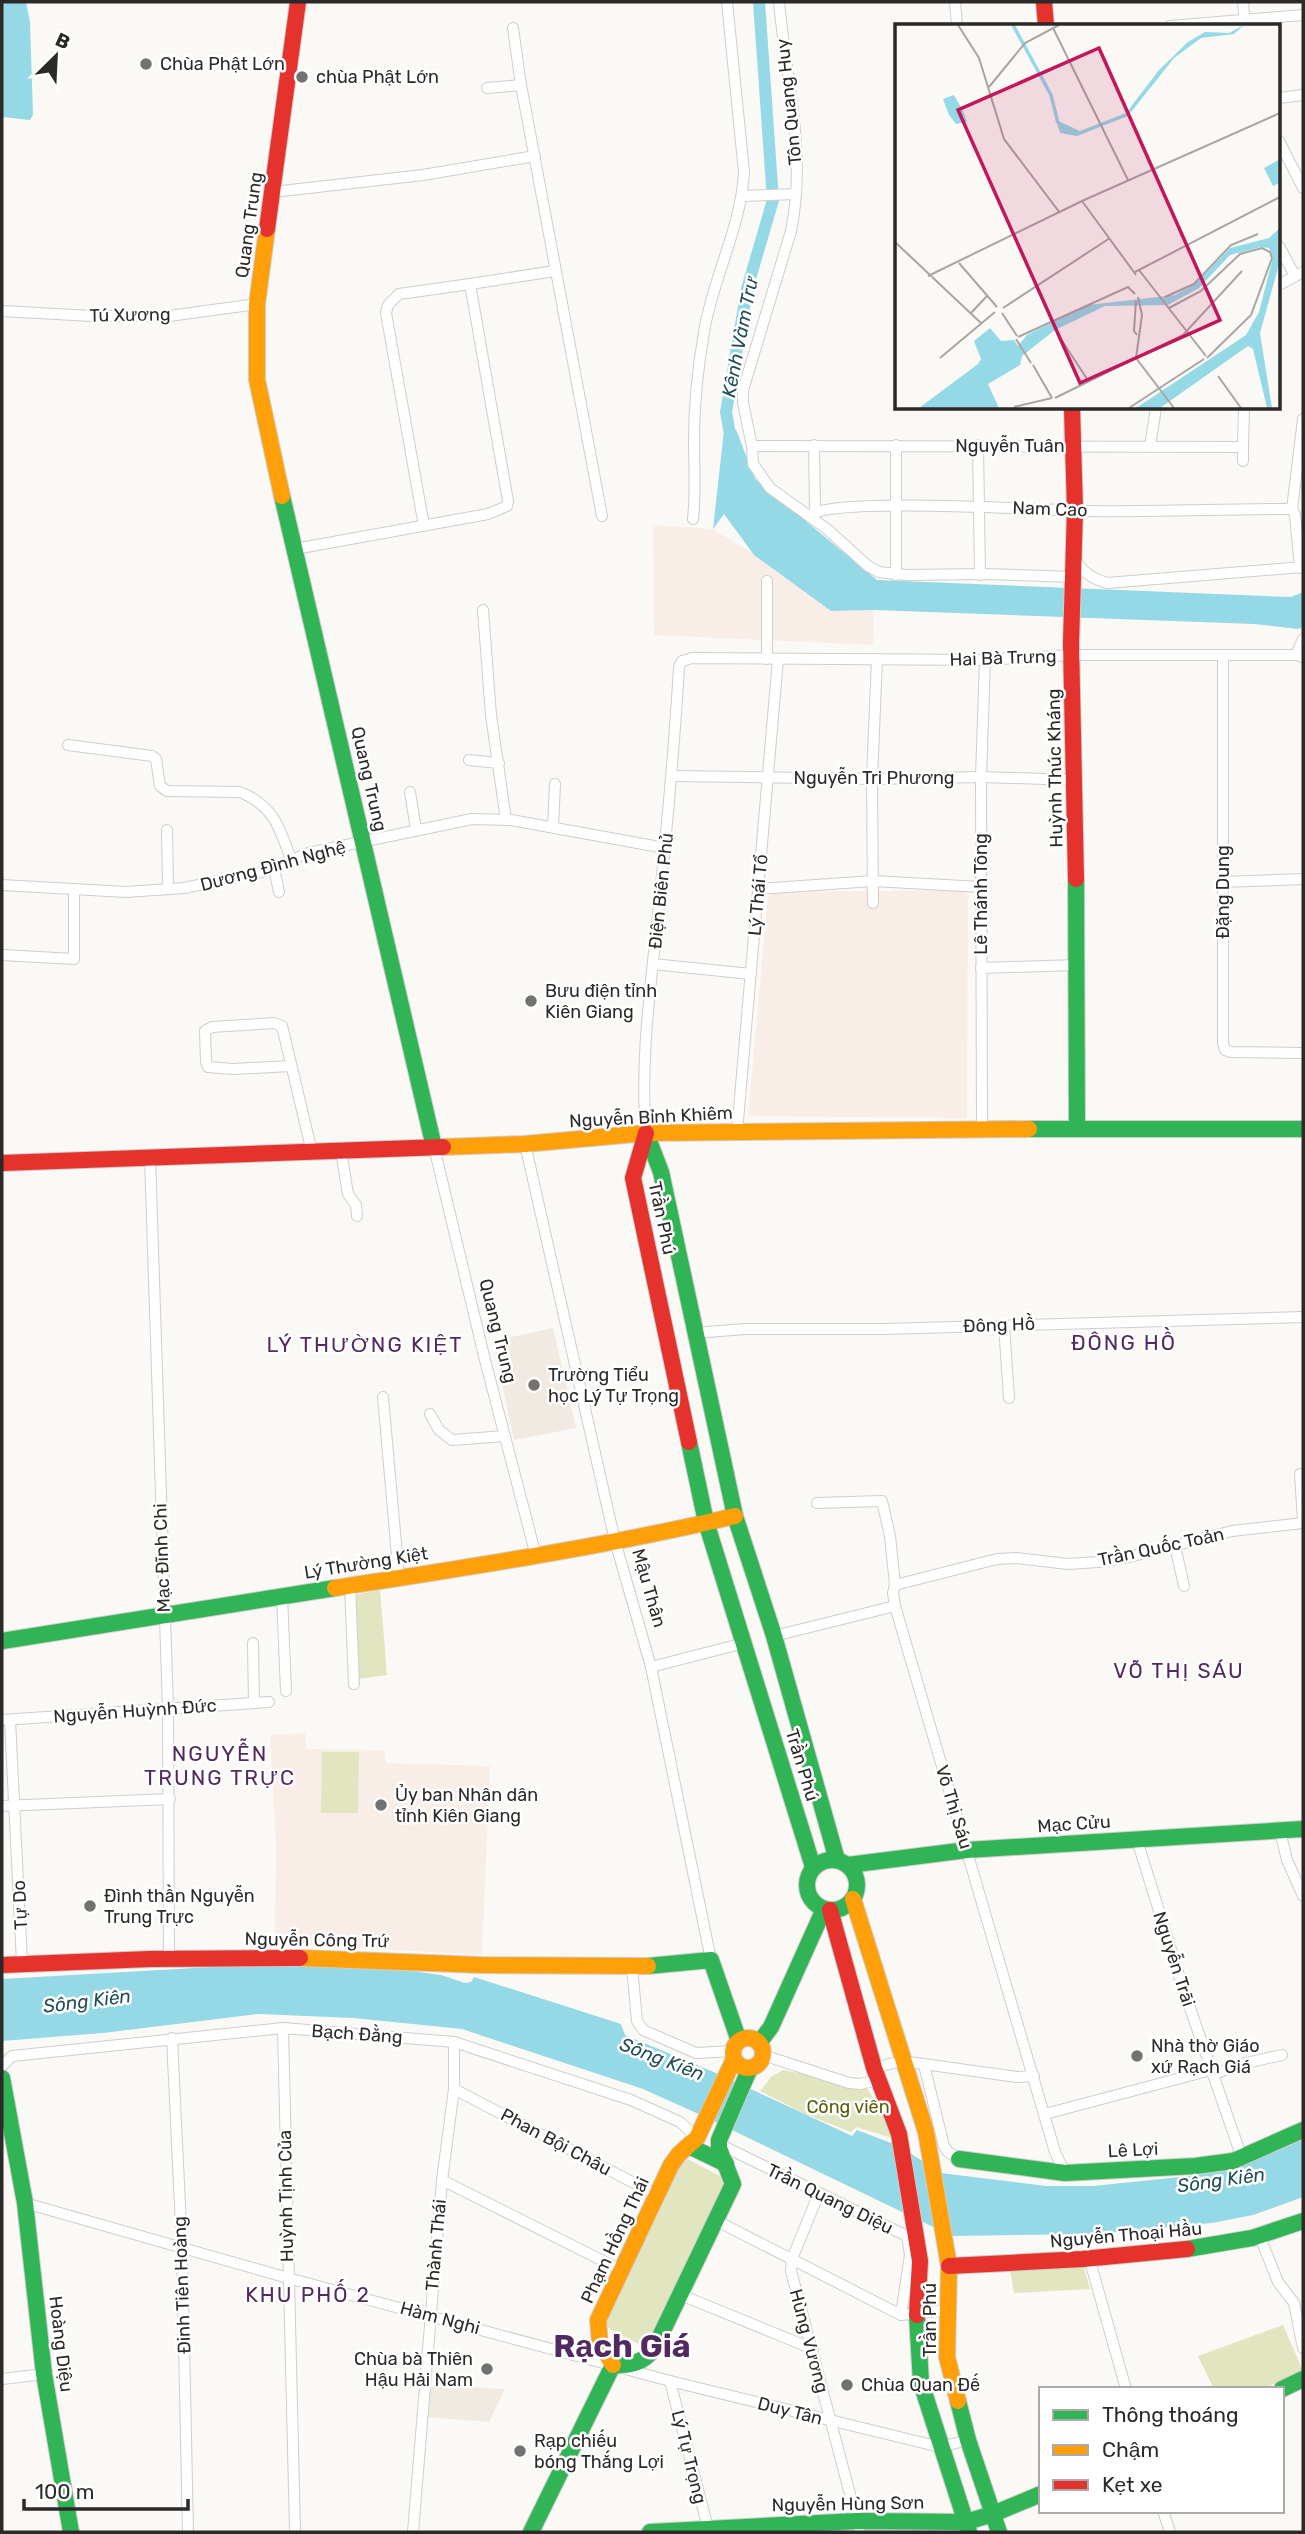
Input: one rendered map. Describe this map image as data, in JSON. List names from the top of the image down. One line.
{"streets":{"main road":["Quang Trung","Huỳnh Thúc Kháng","Nguyễn Bỉnh Khiêm","Trần Phú","Lý Thường Kiệt","Mậu Thân","Mạc Cửu","Nguyễn Công Trứ","Lê Lợi","Nguyễn Thoại Hầu","Phạm Hồng Thái","Hoàng Diệu","Nguyễn Hùng Sơn"],"street":["Tôn Quang Huy","Tú Xương","Nguyễn Tuân","Nam Cao","Hai Bà Trưng","Nguyễn Tri Phương","Dương Đình Nghệ","Điện Biên Phủ","Đặng Dung","Lê Thánh Tông","Lý Thái Tổ","Đông Hồ","Trần Quốc Toản","Mạc Đĩnh Chi","Nguyễn Huỳnh Đức","Võ Thị Sáu","Tự Do","Nguyễn Trãi","Bạch Đằng","Phan Bội Châu","Huỳnh Tịnh Của","Trần Quang Diệu","Thành Thái","Đinh Tiên Hoàng","Hàm Nghi","Hùng Vương","Duy Tân","Lý Tự Trọng"]},"crossings":[["Tôn Quang Huy","Nguyễn Tuân"],["Tôn Quang Huy","Nam Cao"],["Quang Trung","Tú Xương"],["Quang Trung","Dương Đình Nghệ"],["Quang Trung","Nguyễn Bỉnh Khiêm"],["Quang Trung","Lý Thường Kiệt"],["Nguyễn Tuân","Huỳnh Thúc Kháng"],["Nam Cao","Huỳnh Thúc Kháng"],["Hai Bà Trưng","Huỳnh Thúc Kháng"],["Hai Bà Trưng","Điện Biên Phủ"],["Hai Bà Trưng","Đặng Dung"],["Hai Bà Trưng","Lê Thánh Tông"],["Hai Bà Trưng","Lý Thái Tổ"],["Huỳnh Thúc Kháng","Nguyễn Tri Phương"],["Huỳnh Thúc Kháng","Nguyễn Bỉnh Khiêm"],["Nguyễn Tri Phương","Điện Biên Phủ"],["Nguyễn Tri Phương","Lê Thánh Tông"],["Nguyễn Tri Phương","Lý Thái Tổ"],["Dương Đình Nghệ","Điện Biên Phủ"],["Điện Biên Phủ","Nguyễn Bỉnh Khiêm"],["Điện Biên Phủ","Trần Phú"],["Lê Thánh Tông","Nguyễn Bỉnh Khiêm"],["Lý Thái Tổ","Nguyễn Bỉnh Khiêm"],["Nguyễn Bỉnh Khiêm","Trần Phú"],["Nguyễn Bỉnh Khiêm","Mạc Đĩnh Chi"],["Nguyễn Bỉnh Khiêm","Mậu Thân"],["Trần Phú","Đông Hồ"],["Trần Phú","Lý Thường Kiệt"],["Trần Phú","Mạc Cửu"],["Trần Phú","Trần Quang Diệu"],["Trần Phú","Nguyễn Thoại Hầu"],["Trần Phú","Duy Tân"],["Trần Phú","Nguyễn Hùng Sơn"],["Trần Quốc Toản","Võ Thị Sáu"],["Mạc Đĩnh Chi","Lý Thường Kiệt"],["Mạc Đĩnh Chi","Nguyễn Huỳnh Đức"],["Mạc Đĩnh Chi","Nguyễn Công Trứ"],["Lý Thường Kiệt","Mậu Thân"],["Mậu Thân","Nguyễn Công Trứ"],["Mậu Thân","Phạm Hồng Thái"],["Nguyễn Huỳnh Đức","Tự Do"],["Võ Thị Sáu","Mạc Cửu"],["Võ Thị Sáu","Lê Lợi"],["Mạc Cửu","Nguyễn Trãi"],["Tự Do","Nguyễn Công Trứ"],["Nguyễn Trãi","Lê Lợi"],["Bạch Đằng","Huỳnh Tịnh Của"],["Bạch Đằng","Phạm Hồng Thái"],["Bạch Đằng","Thành Thái"],["Bạch Đằng","Đinh Tiên Hoàng"],["Phan Bội Châu","Phạm Hồng Thái"],["Phan Bội Châu","Thành Thái"],["Huỳnh Tịnh Của","Hàm Nghi"],["Phạm Hồng Thái","Hàm Nghi"],["Phạm Hồng Thái","Duy Tân"],["Thành Thái","Hàm Nghi"],["Đinh Tiên Hoàng","Hàm Nghi"],["Hàm Nghi","Hoàng Diệu"],["Hàm Nghi","Duy Tân"],["Hùng Vương","Duy Tân"],["Hùng Vương","Nguyễn Hùng Sơn"],["Duy Tân","Lý Tự Trọng"],["Lý Tự Trọng","Nguyễn Hùng Sơn"]],"districts":["ĐÔNG HỒ","LÝ THƯỜNG KIỆT","VÕ THỊ SÁU","NGUYỄN TRUNG TRỰC","KHU PHỐ 2","Rạch Giá"],"water":["Kênh Vàm Trư","Sông Kiên"],"parks":["Công viên"],"places":["Chùa Phật Lớn","chùa Phật Lớn","Bưu điện tỉnh Kiên Giang","Trường Tiểu học Lý Tự Trọng","Ủy ban Nhân dân tỉnh Kiên Giang","Đình thần Nguyễn Trung Trực","Nhà thờ Giáo xứ Rạch Giá","Chùa bà Thiên Hậu Hải Nam","Chùa Quan Đế","Rạp chiếu bóng Thắng Lợi"],"legend":["Thông thoáng","Chậm","Kẹt xe"],"scale_bar":"100 m","north":"top right"}
